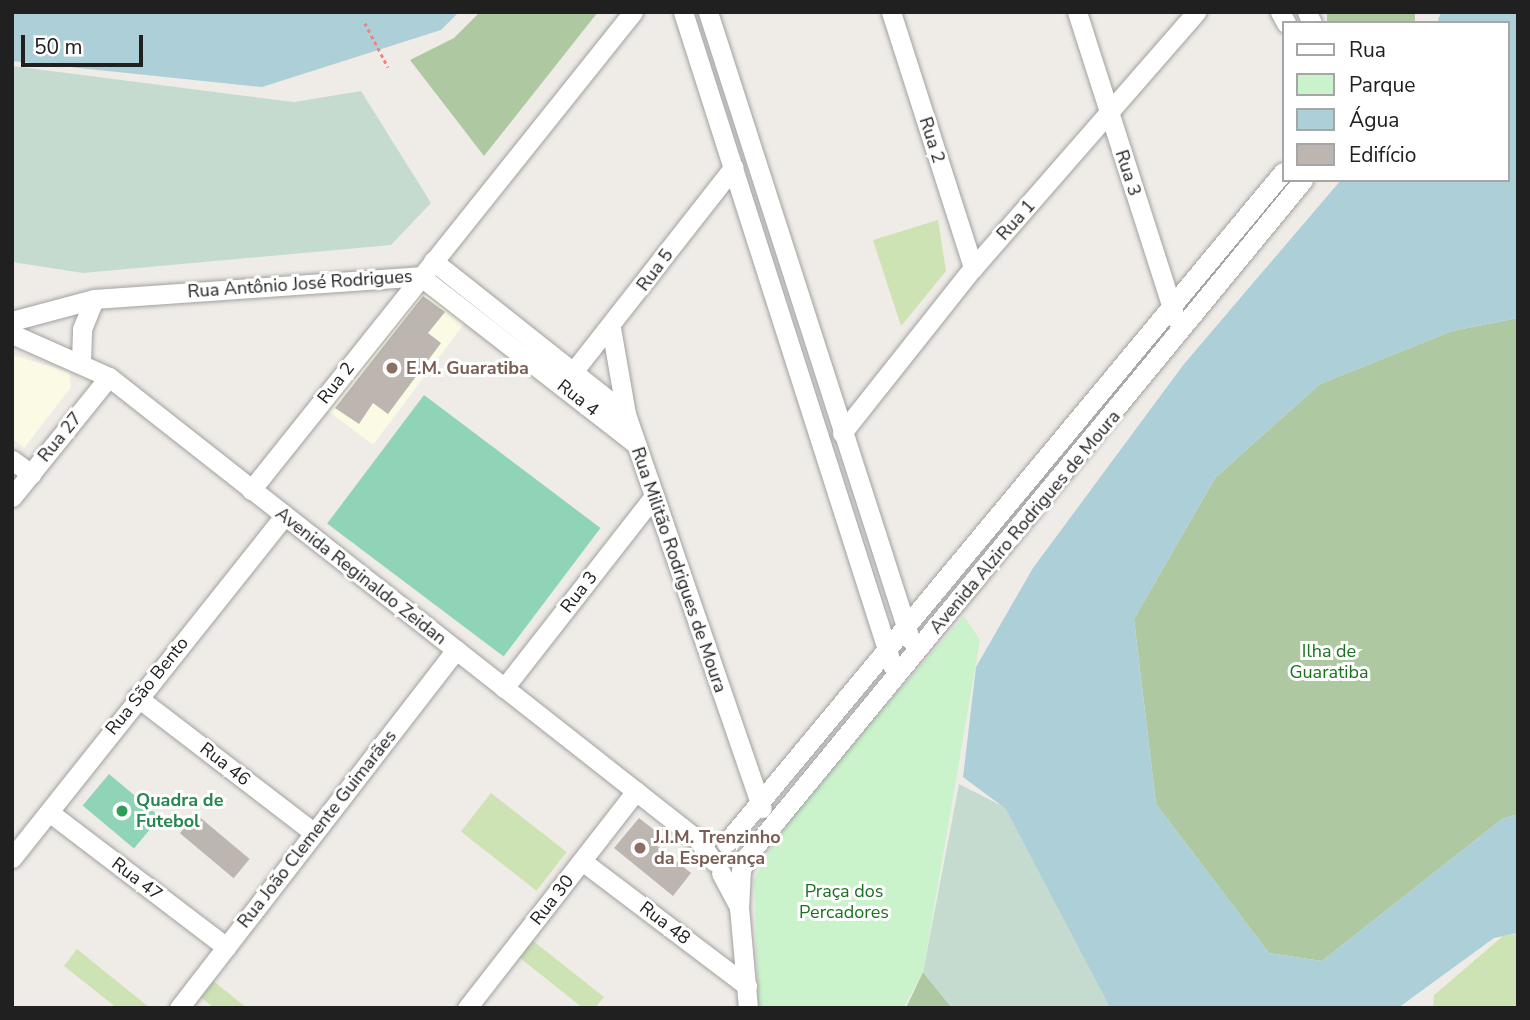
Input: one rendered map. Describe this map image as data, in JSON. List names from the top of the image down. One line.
{"streets":{"street":["Rua 2","Rua 3","Rua 1","Rua 5","Rua Antônio José Rodrigues","Rua 4","Rua 27","Avenida Alziro Rodrigues de Moura","Rua Militão Rodrigues de Moura","Avenida Reginaldo Zeidan","Rua São Bento","Rua 46","Rua João Clemente Guimarães","Rua 47","Rua 30","Rua 48"]},"crossings":[["Rua 2","Rua 1"],["Rua 2","Rua Antônio José Rodrigues"],["Rua 2","Rua 4"],["Rua 2","Avenida Reginaldo Zeidan"],["Rua 3","Rua 1"],["Rua 3","Avenida Alziro Rodrigues de Moura"],["Rua 3","Rua Militão Rodrigues de Moura"],["Rua 3","Avenida Reginaldo Zeidan"],["Rua 5","Rua 4"],["Rua 5","Rua Militão Rodrigues de Moura"],["Rua Antônio José Rodrigues","Rua 4"],["Rua 4","Rua Militão Rodrigues de Moura"],["Rua 27","Avenida Reginaldo Zeidan"],["Avenida Alziro Rodrigues de Moura","Rua Militão Rodrigues de Moura"],["Avenida Alziro Rodrigues de Moura","Avenida Reginaldo Zeidan"],["Avenida Reginaldo Zeidan","Rua São Bento"],["Avenida Reginaldo Zeidan","Rua João Clemente Guimarães"],["Avenida Reginaldo Zeidan","Rua 30"],["Rua São Bento","Rua 46"],["Rua São Bento","Rua 47"],["Rua 46","Rua João Clemente Guimarães"],["Rua João Clemente Guimarães","Rua 47"],["Rua 30","Rua 48"]],"parks":["Ilha de Guaratiba","Praça dos Percadores"],"places":["E.M. Guaratiba","Quadra de Futebol","J.I.M. Trenzinho da Esperança"],"legend":["Rua","Parque","Água","Edifício"],"scale_bar":"50 m"}
